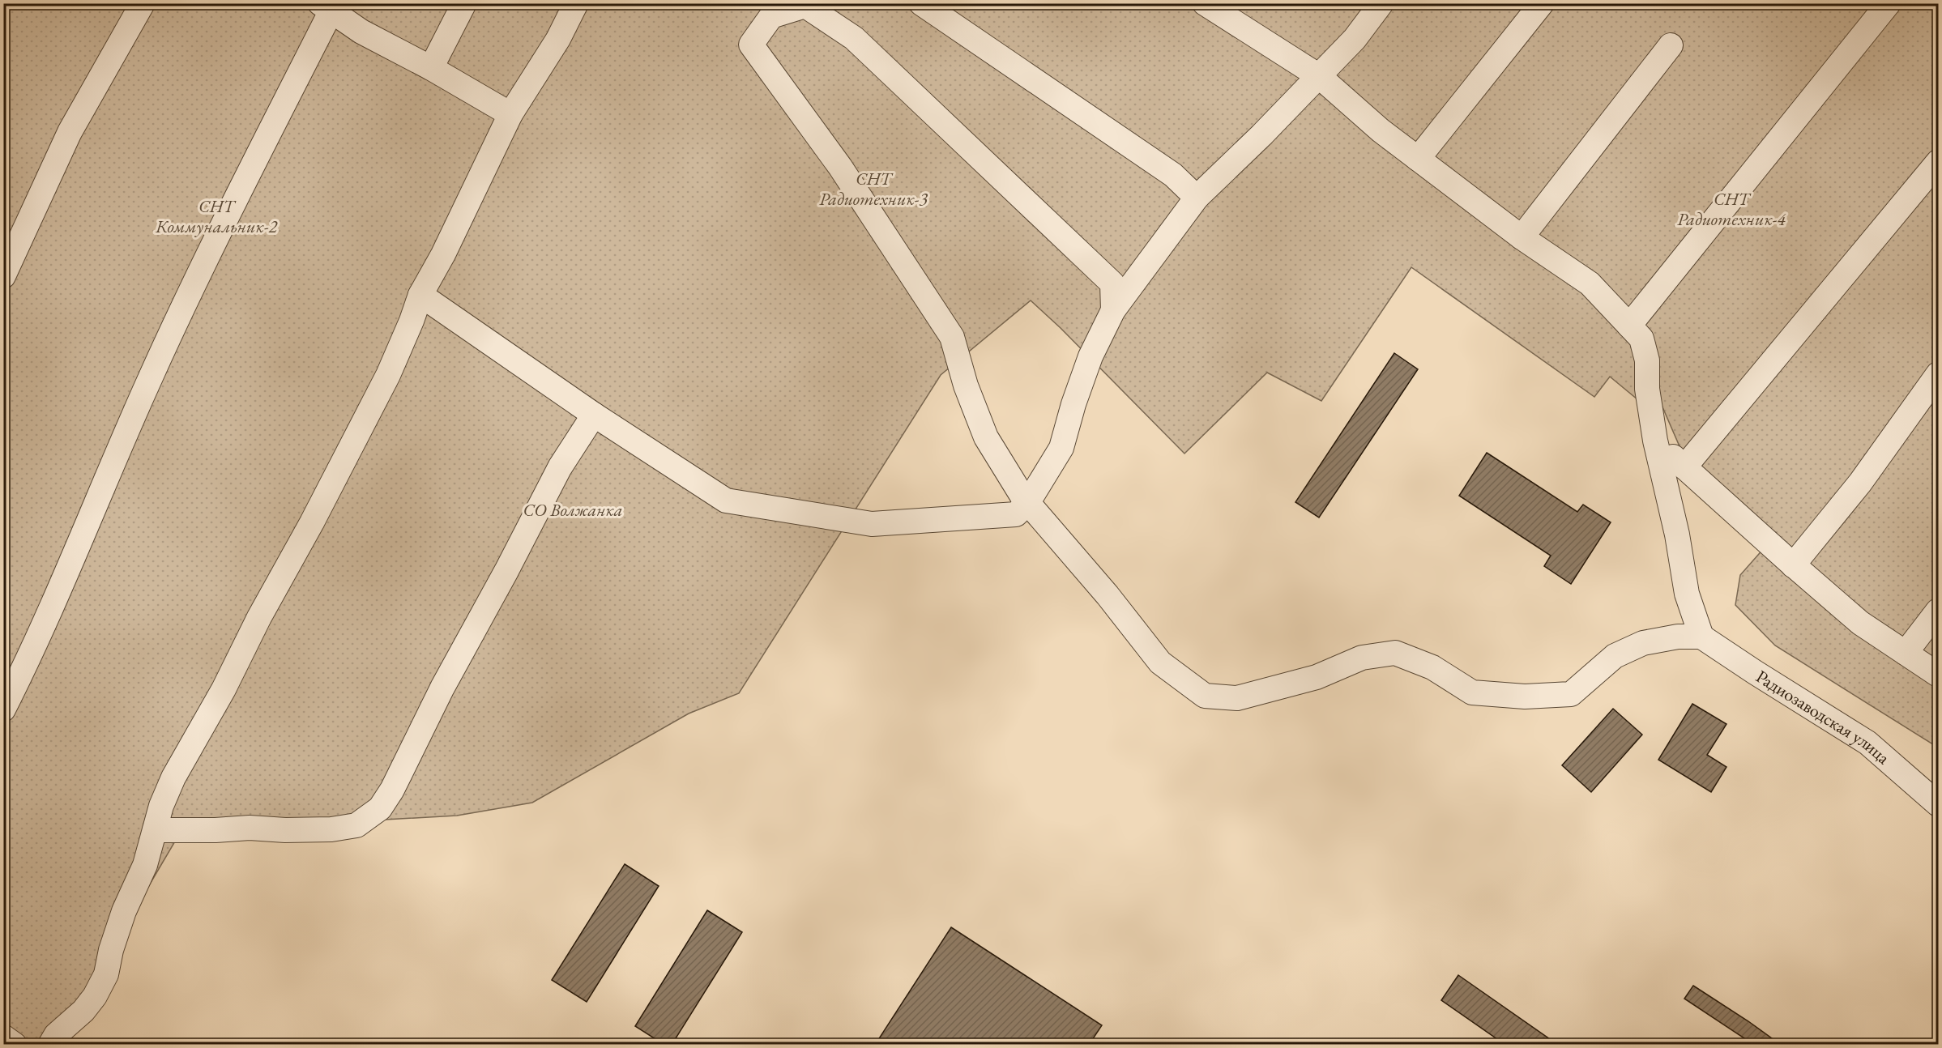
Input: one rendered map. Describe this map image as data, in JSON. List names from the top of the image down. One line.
{"streets":{"street":["Радиозаводская улица"]},"parks":["СНТ Радиотехник-3","СНТ Радиотехник-4","СНТ Коммунальник-2","СО Волжанка"]}
